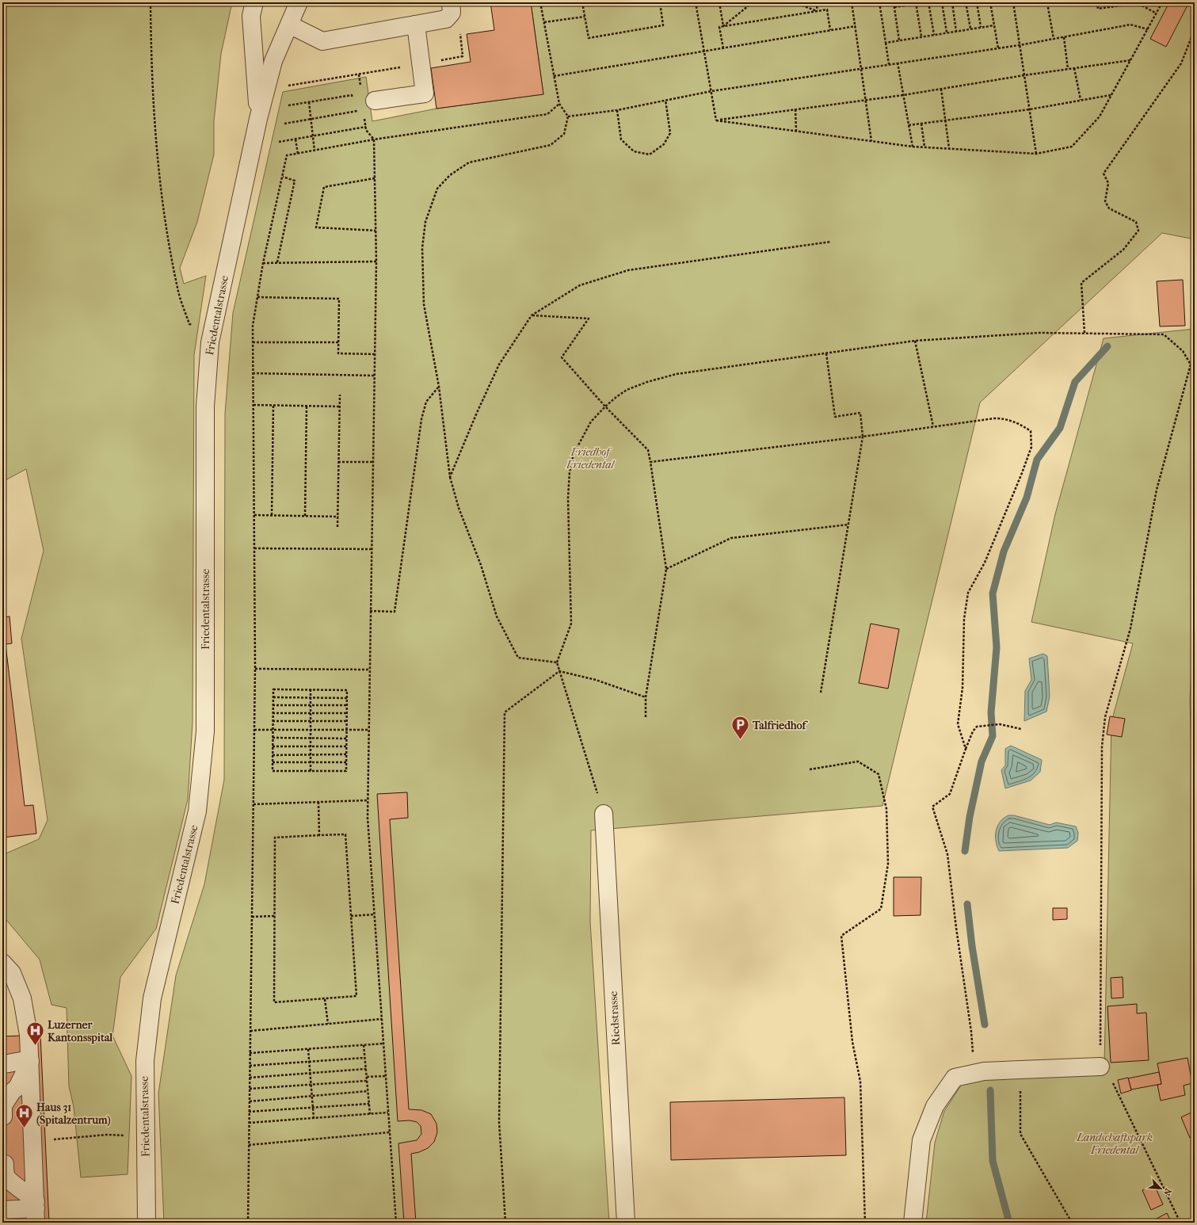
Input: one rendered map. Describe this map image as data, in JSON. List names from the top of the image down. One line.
{"streets":{"street":["Friedentalstrasse","Riedstrasse"]},"parks":["Friedhof Friedental","Landschaftspark Friedental"],"places":{"parking":["Talfriedhof"],"hospital":["Luzerner Kantonsspital","Haus 31 (Spitalzentrum)"]},"north":"bottom right"}
